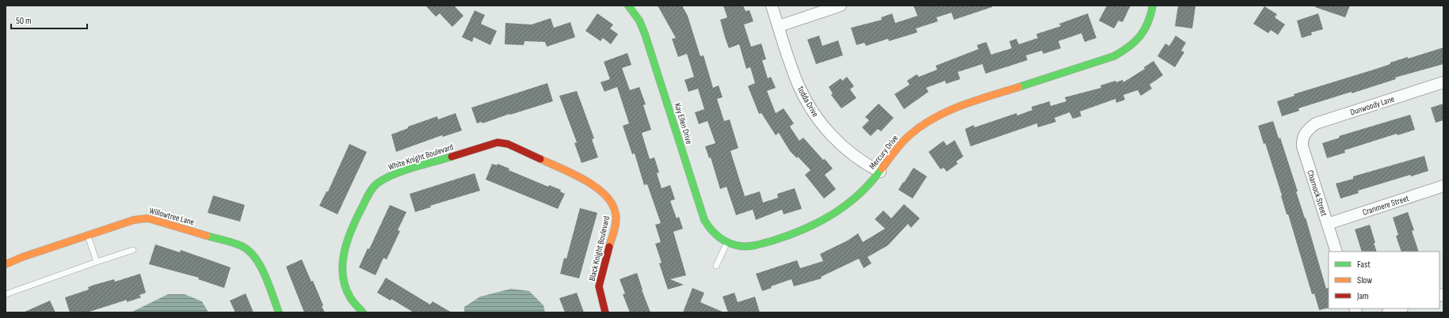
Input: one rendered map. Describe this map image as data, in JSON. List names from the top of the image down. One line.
{"streets":{"street":["Todda Drive","Dunwoody Lane","Kay Ellen Drive","Mercury Drive","White Knight Boulevard","Charnock Street","Cranmere Street","Willowtree Lane","Black Knight Boulevard"]},"crossings":[["Todda Drive","Mercury Drive"],["Dunwoody Lane","Charnock Street"],["Kay Ellen Drive","Mercury Drive"],["White Knight Boulevard","Black Knight Boulevard"],["Charnock Street","Cranmere Street"]],"legend":["Fast","Slow","Jam"],"scale_bar":"50 m"}
